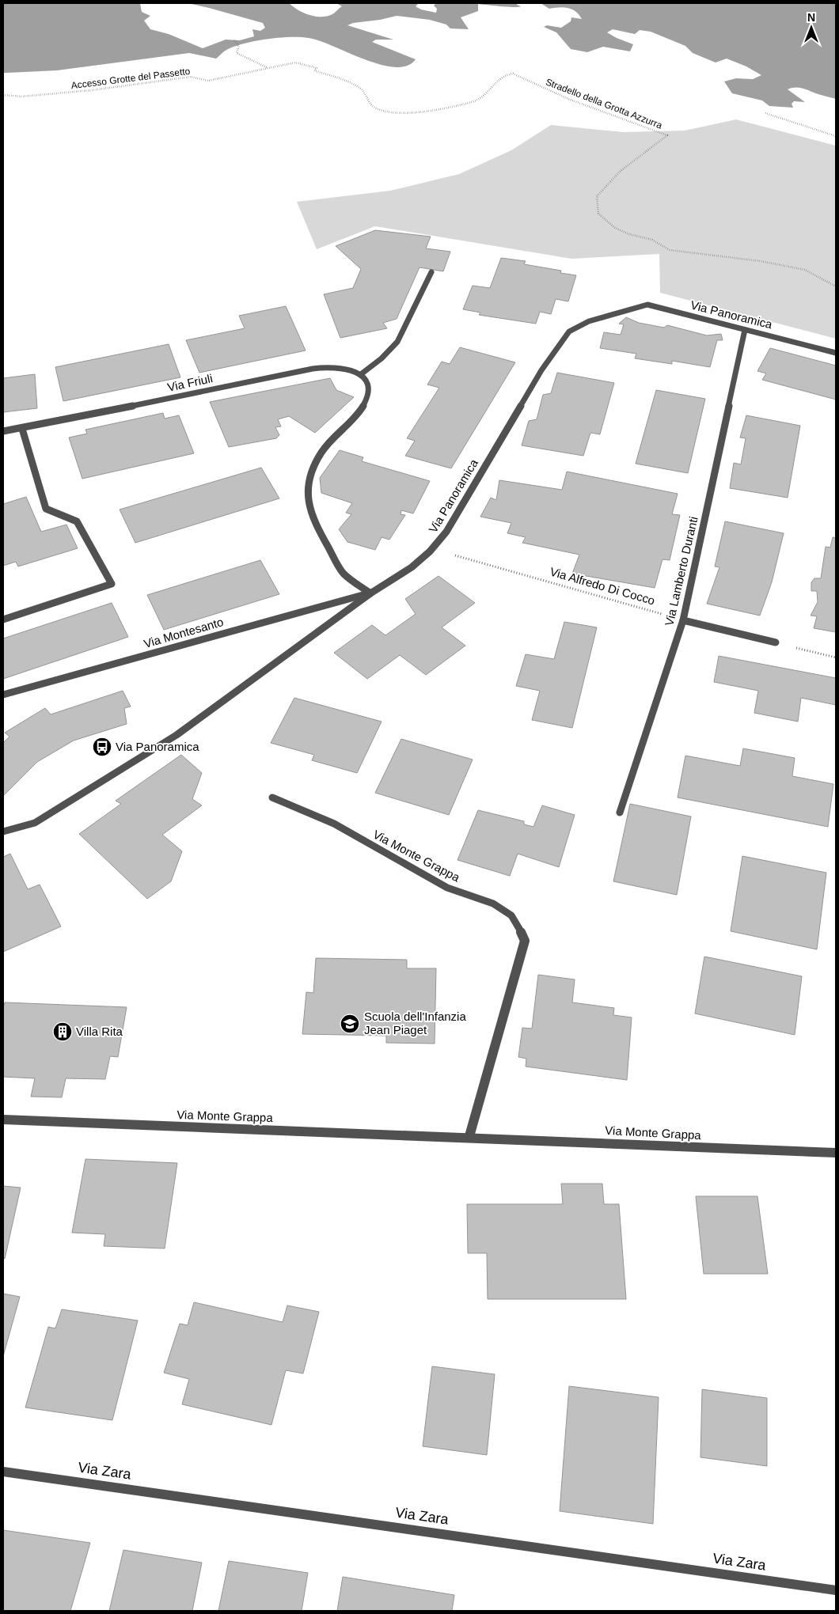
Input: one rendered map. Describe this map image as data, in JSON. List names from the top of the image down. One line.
{"streets":{"street":["Via Panoramica","Via Friuli","Via Lamberto Duranti","Via Montesanto","Via Monte Grappa","Via Zara"],"path":["Accesso Grotte del Passetto","Stradello della Grotta Azzurra","Via Alfredo Di Cocco"]},"crossings":[["Accesso Grotte del Passetto","Stradello della Grotta Azzurra"],["Via Panoramica","Via Lamberto Duranti"],["Via Panoramica","Via Alfredo Di Cocco"],["Via Panoramica","Via Montesanto"],["Via Lamberto Duranti","Via Alfredo Di Cocco"]],"places":{"bus stop":["Via Panoramica"],"school or university":["Scuola dell'Infanzia Jean Piaget"],"building":["Villa Rita"]},"north":"top"}
